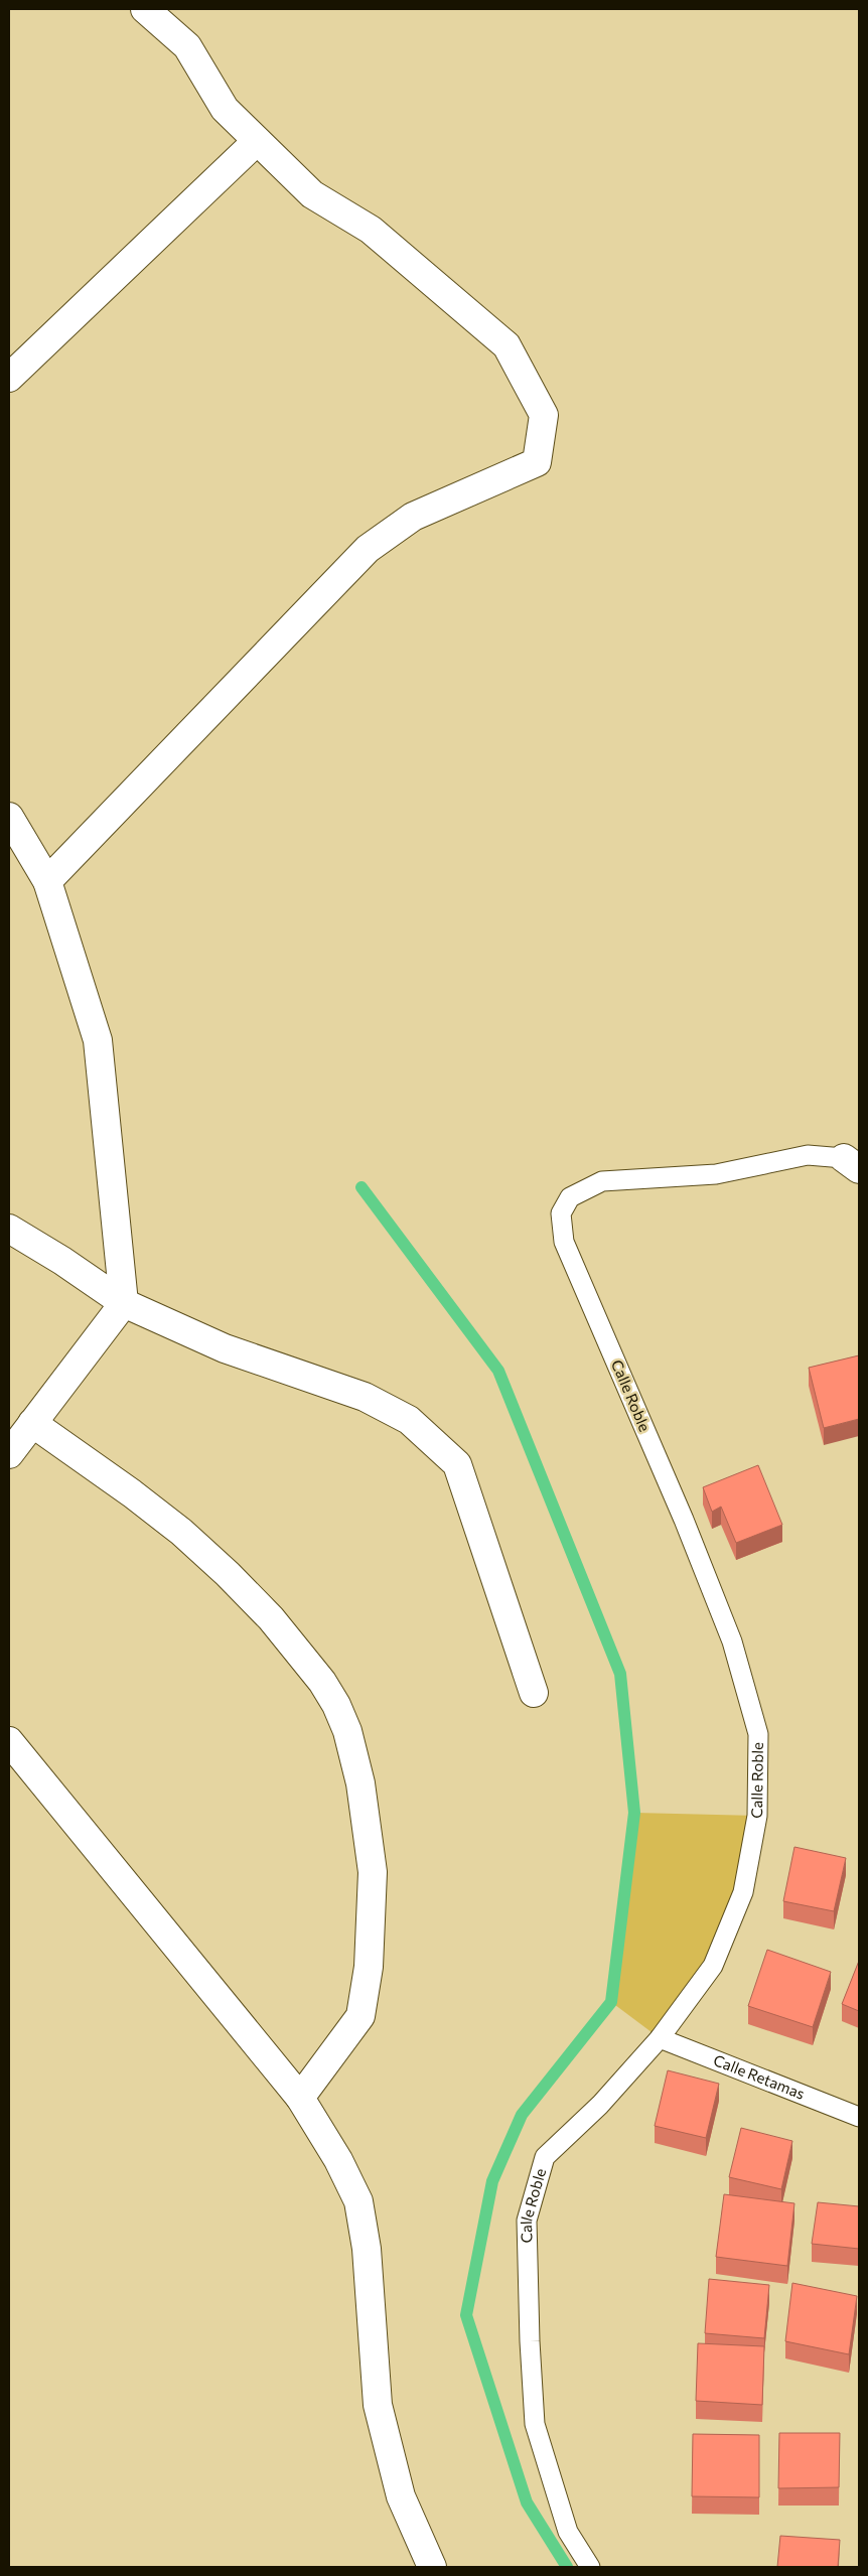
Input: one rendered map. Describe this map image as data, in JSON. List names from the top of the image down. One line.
{"streets":{"lane":["Calle Roble","Calle Retamas"]},"crossings":[["Calle Roble","Calle Retamas"]]}
